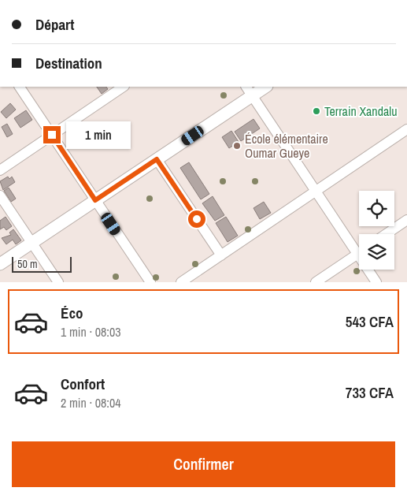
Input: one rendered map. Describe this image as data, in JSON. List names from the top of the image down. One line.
{"places":["Terrain Xandalu","École élémentaire Oumar Gueye"],"scale_bar":"50 m","page":{"banner":["Départ","Destination"],"bubble":"1 min","scale":"50 m","list":[{"name":"Éco","note":"1 min · 08:03","value":"543 CFA"},{"name":"Confort","note":"2 min · 08:04","value":"733 CFA"}],"buttons":"Confirmer"}}
